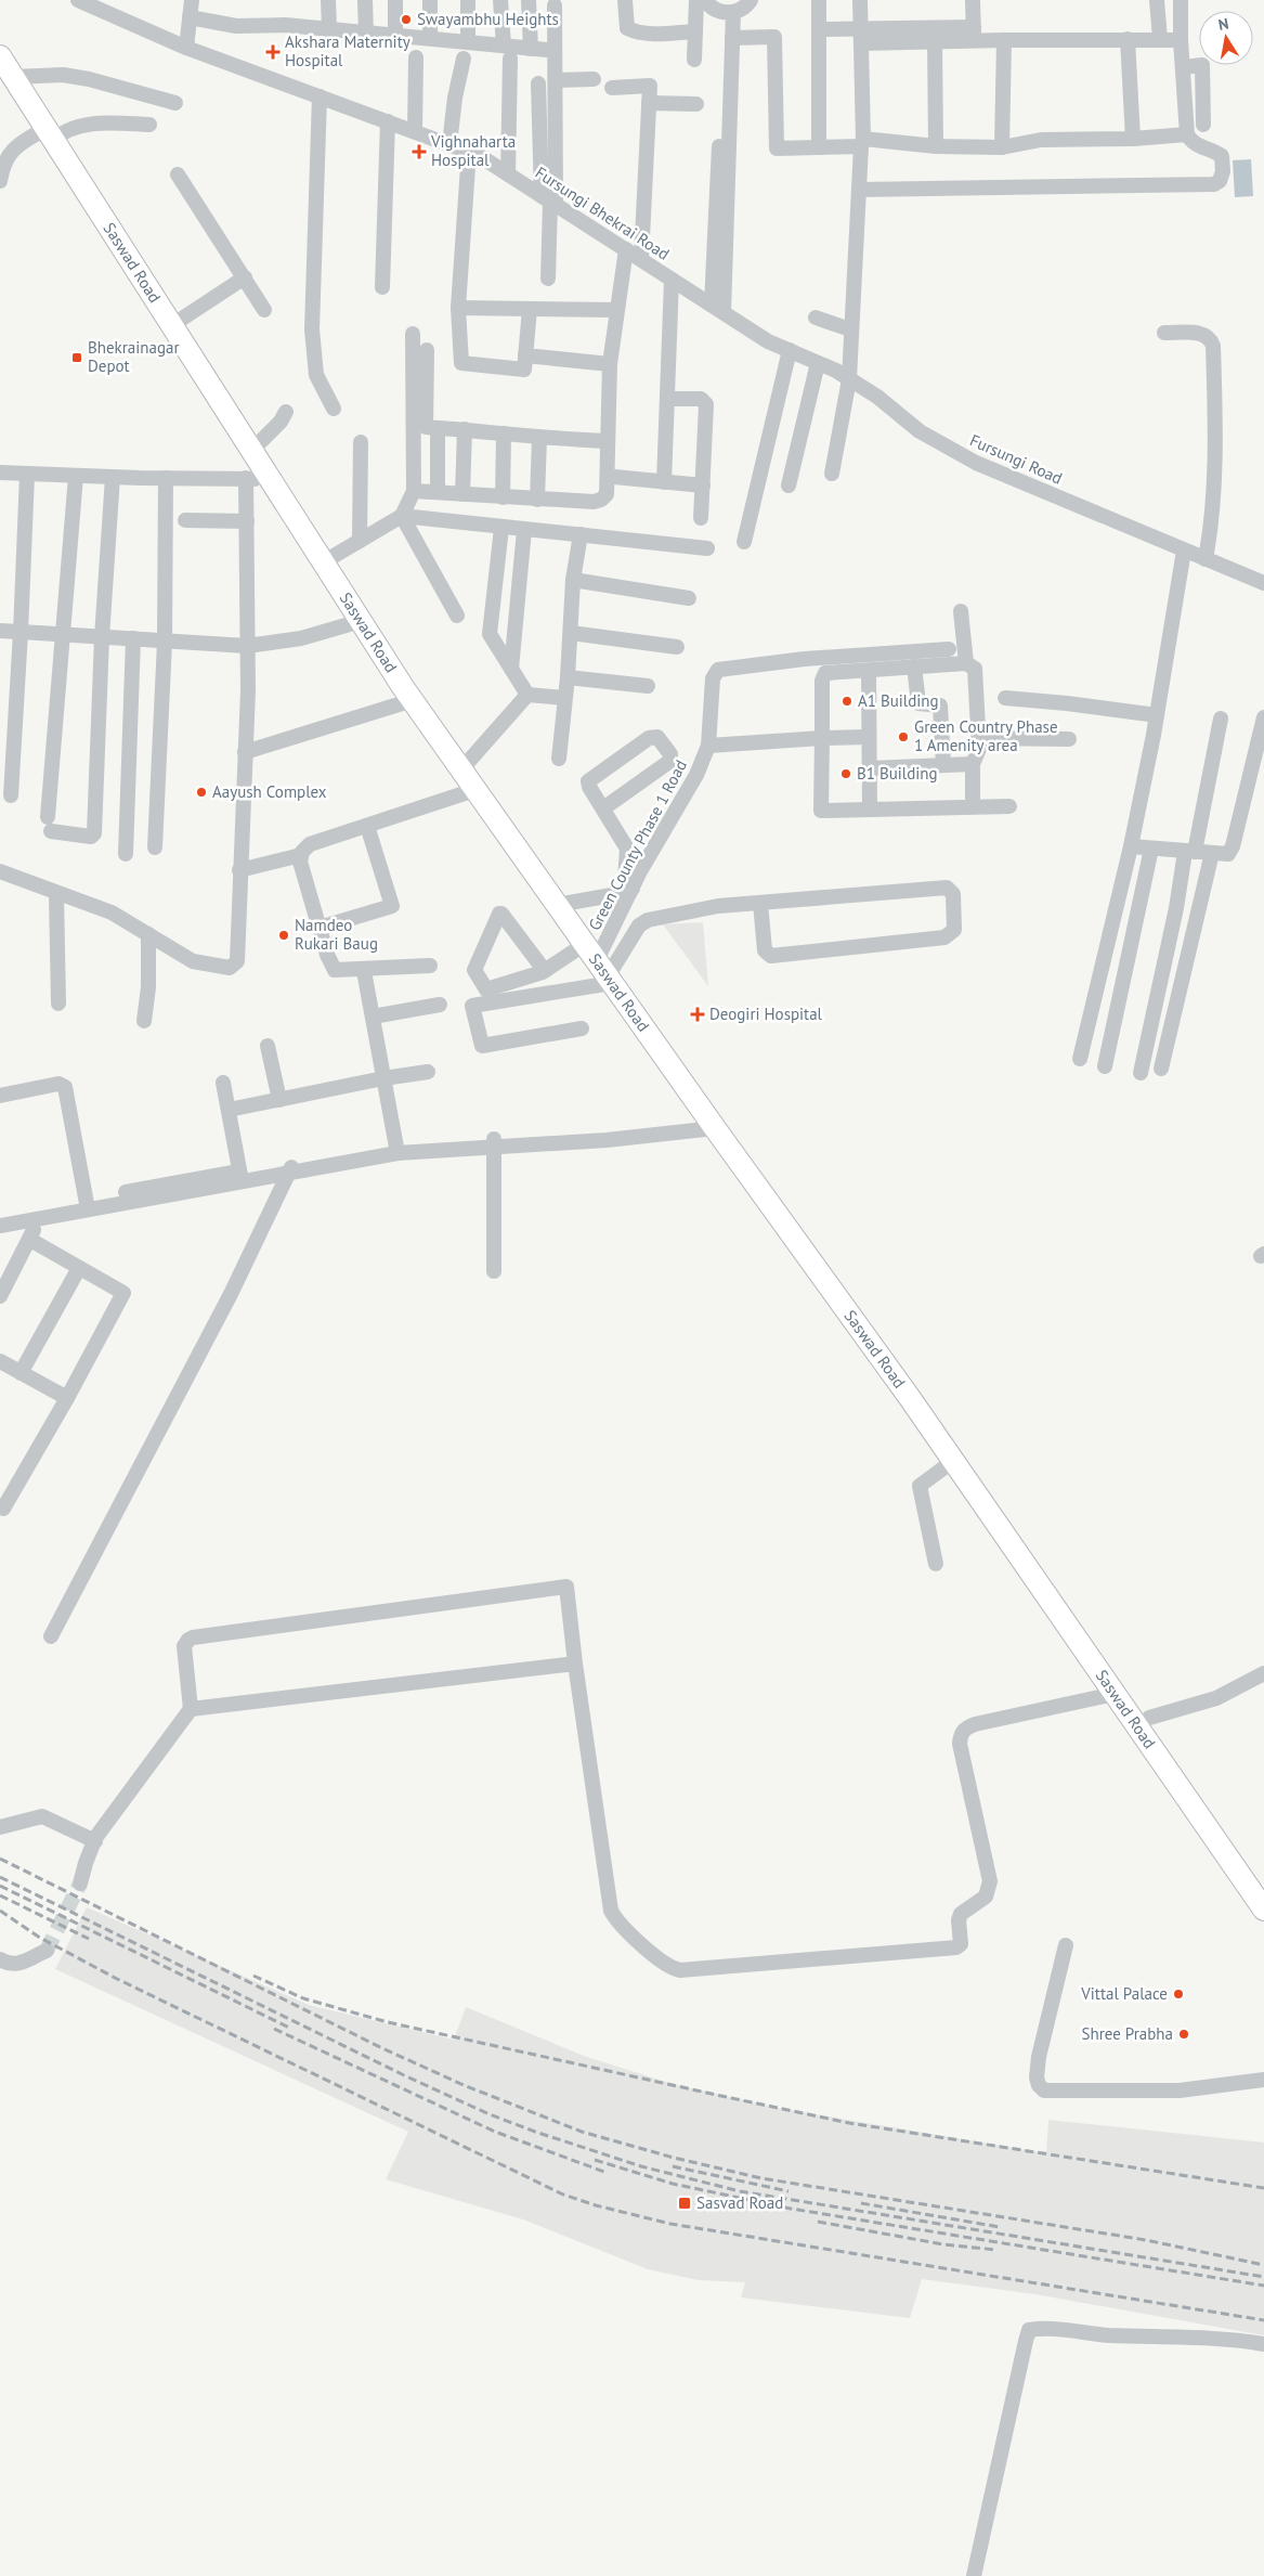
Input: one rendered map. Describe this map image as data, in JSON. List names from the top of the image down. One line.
{"streets":{"highway":["Saswad Road"],"street":["Fursungi Bhekrai Road","Fursungi Road","Green County Phase 1 Road"]},"crossings":[["Fursungi Bhekrai Road","Fursungi Road"],["Saswad Road","Green County Phase 1 Road"]],"places":{"other":["Swayambhu Heights","A1 Building","Green Country Phase 1 Amenity area","B1 Building","Aayush Complex","Namdeo Rukari Baug","Vittal Palace","Shree Prabha"],"health":["Akshara Maternity Hospital","Vighnaharta Hospital","Deogiri Hospital"],"transit":["Bhekrainagar Depot","Sasvad Road"]},"north":"top"}
